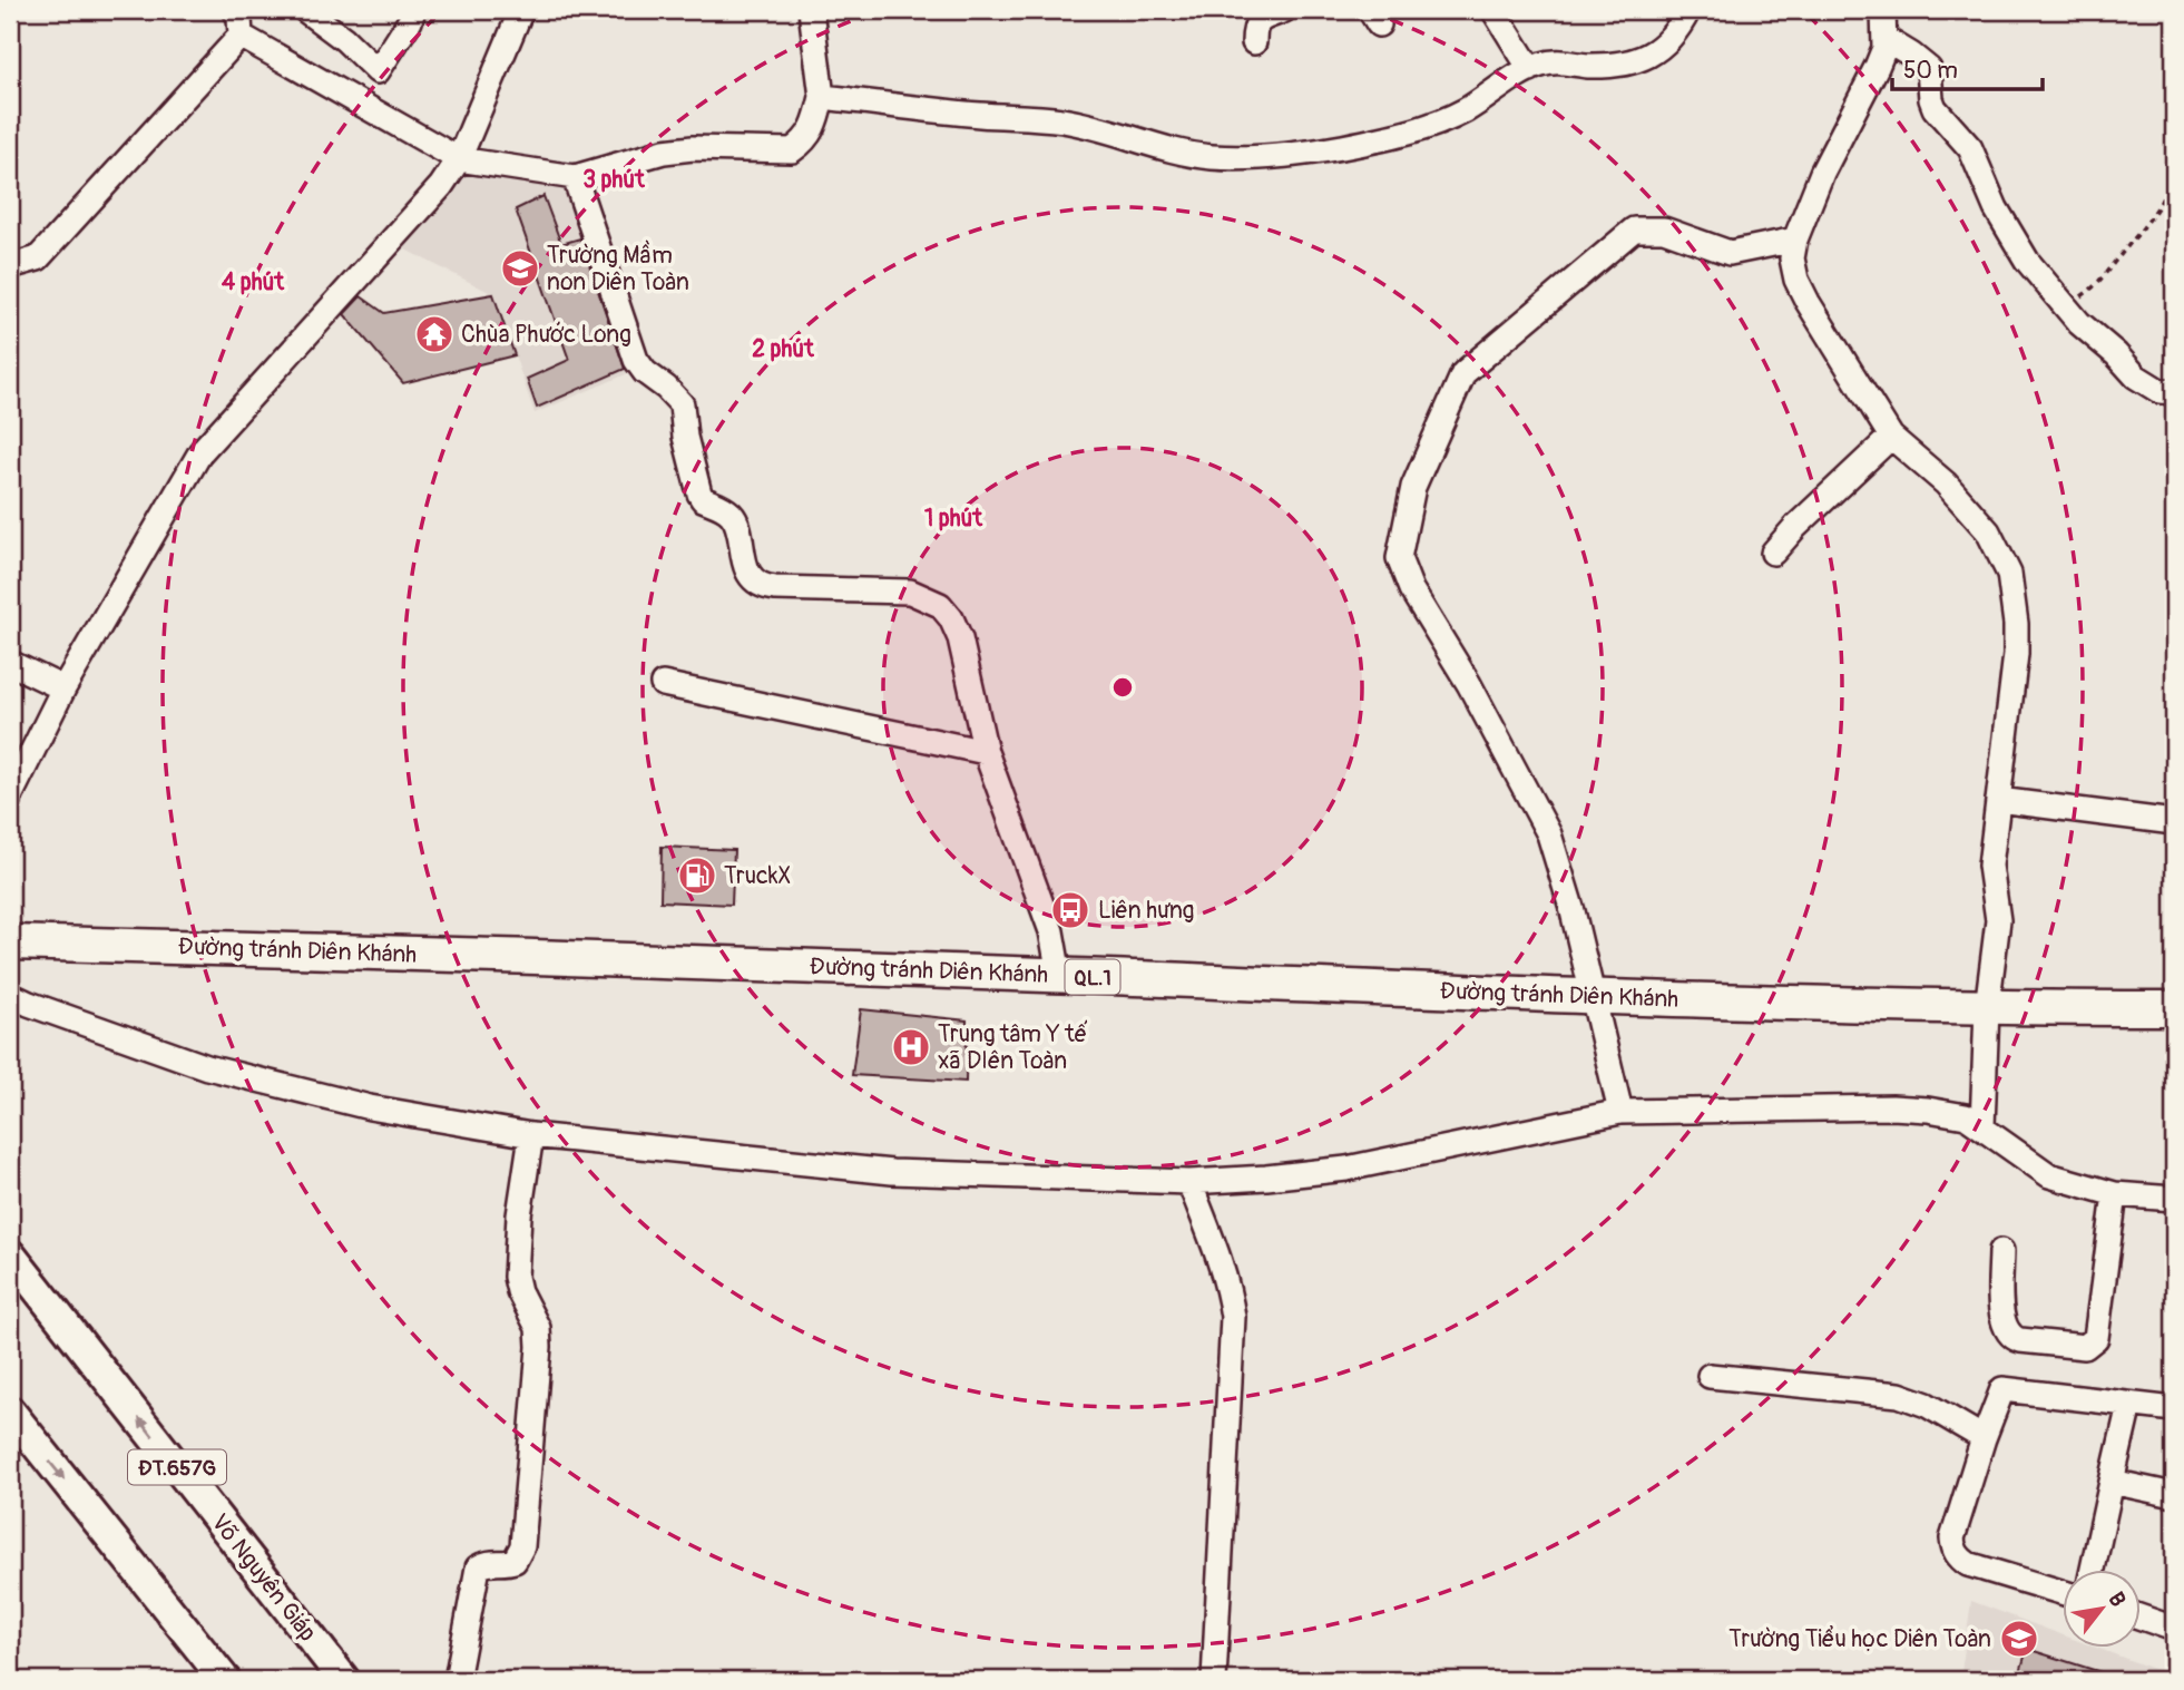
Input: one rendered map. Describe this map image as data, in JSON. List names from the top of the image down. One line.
{"streets":{"highway":["Đường tránh Diên Khánh","QL.1"],"main road":["ĐT.657G","Võ Nguyên Giáp"]},"places":{"school or university":["Trường Mầm non Diên Toàn","Trường Tiểu học Diên Toàn"],"temple":["Chùa Phước Long"],"fuel station":["TruckX"],"bus stop":["Liên hưng"],"hospital":["Trung tâm Y tế xã DIên Toàn"]},"scale_bar":"50 m","north":"top right","rings":["3 phút","4 phút","2 phút","1 phút"]}
